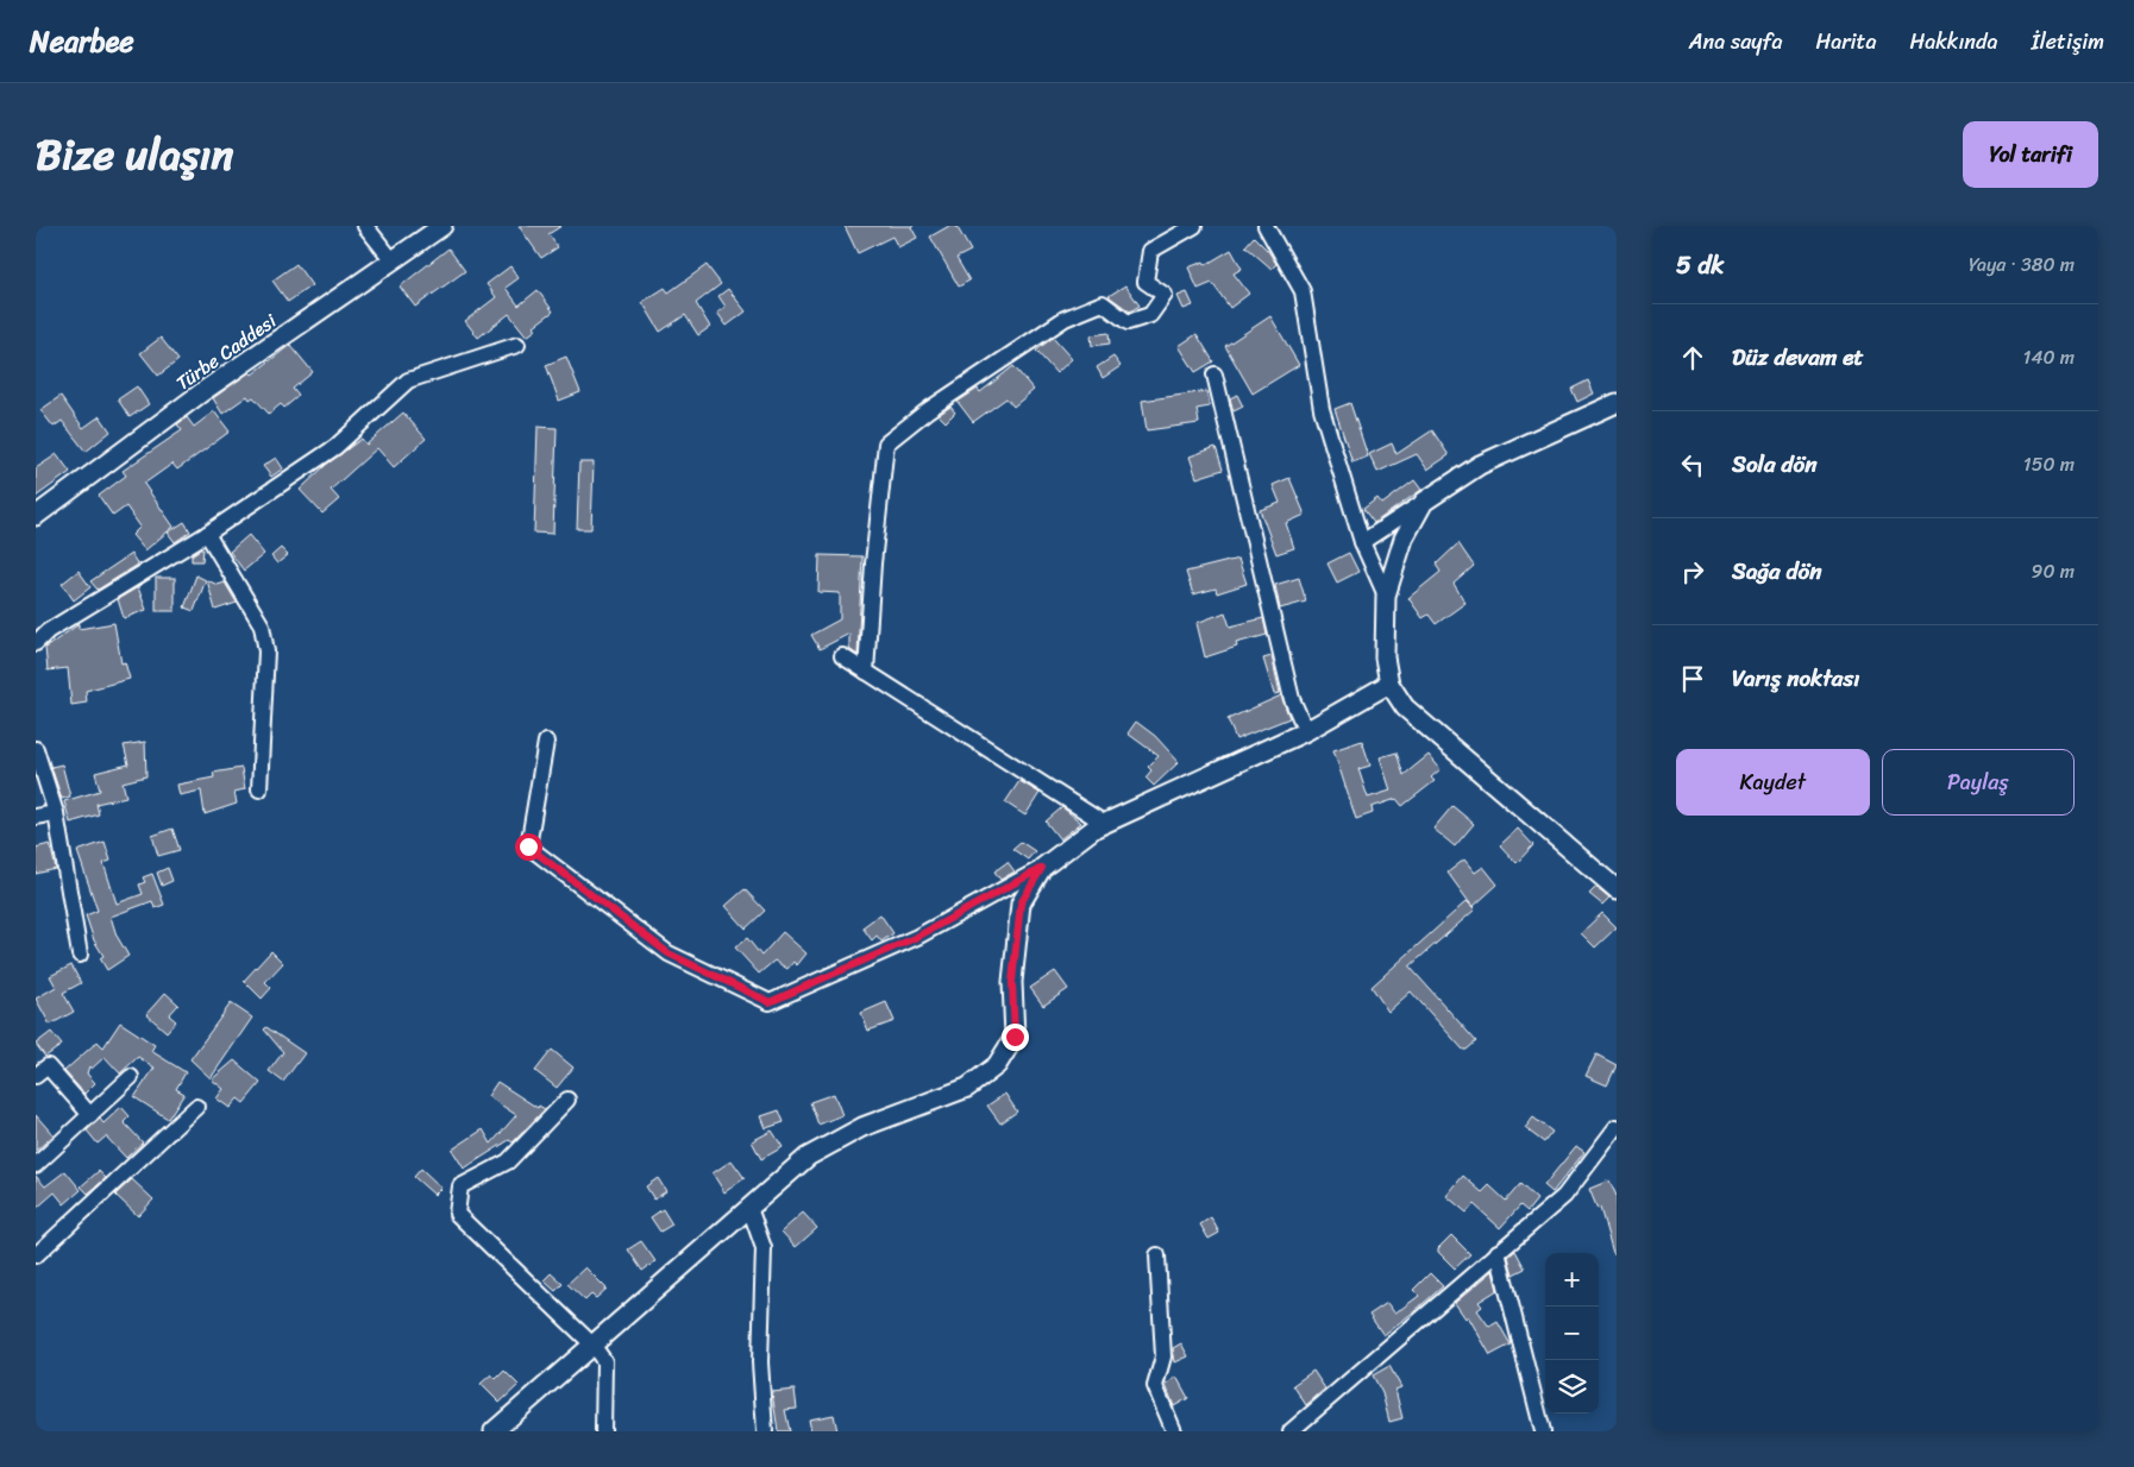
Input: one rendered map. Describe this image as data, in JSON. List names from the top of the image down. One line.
{"streets":{"street":["Türbe Caddesi"]},"page":{"header":"Nearbee","nav":["Ana sayfa","Harita","Hakkında","İletişim"],"title":"Bize ulaşın","buttons":["Yol tarifi",["Kaydet","Paylaş"]],"heading":["5 dk","Yaya · 380 m"],"list":[["Düz devam et","140 m"],["Sola dön","150 m"],["Sağa dön","90 m"],"Varış noktası"],"map_buttons":["+","−"]}}
